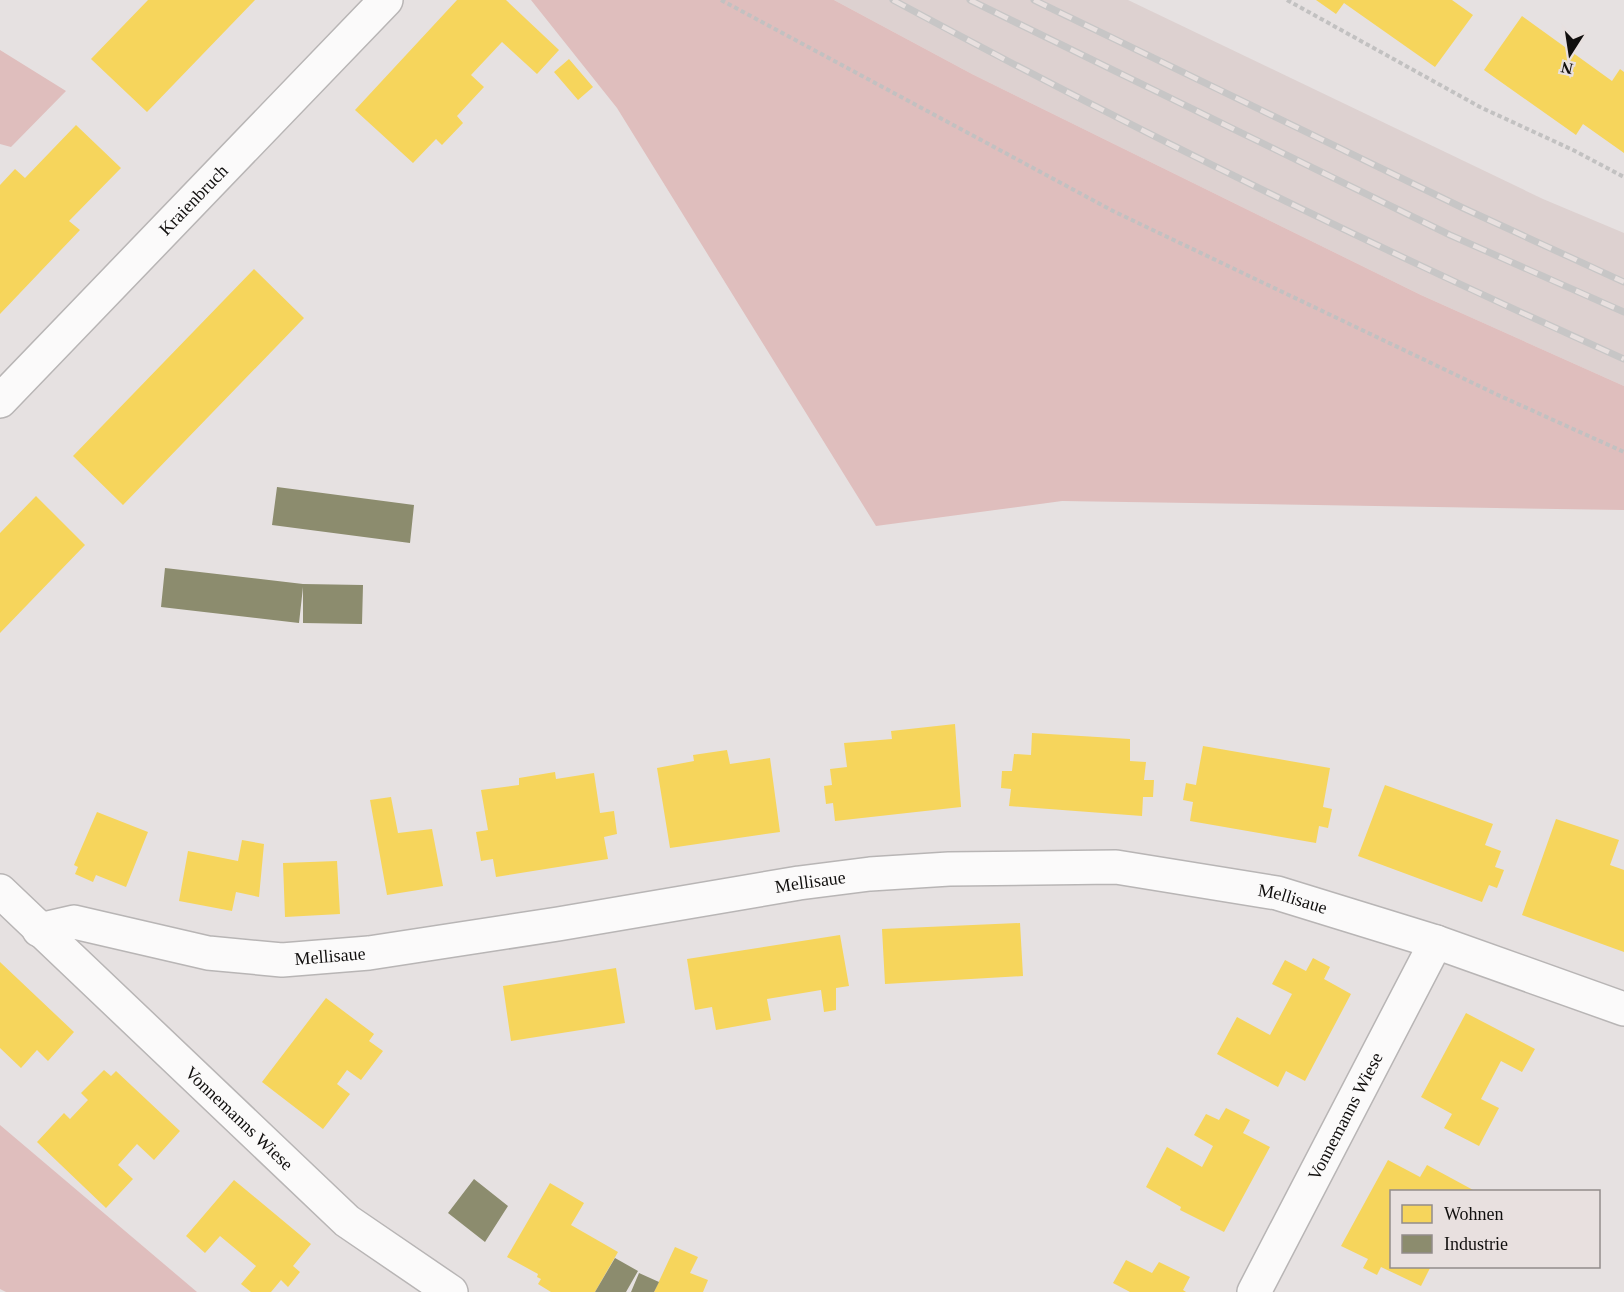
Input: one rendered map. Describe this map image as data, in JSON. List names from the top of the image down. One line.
{"streets":{"street":["Kraienbruch","Mellisaue","Vonnemanns Wiese"]},"crossings":[["Mellisaue","Vonnemanns Wiese"]],"legend":["Wohnen","Industrie"],"north":"bottom"}
